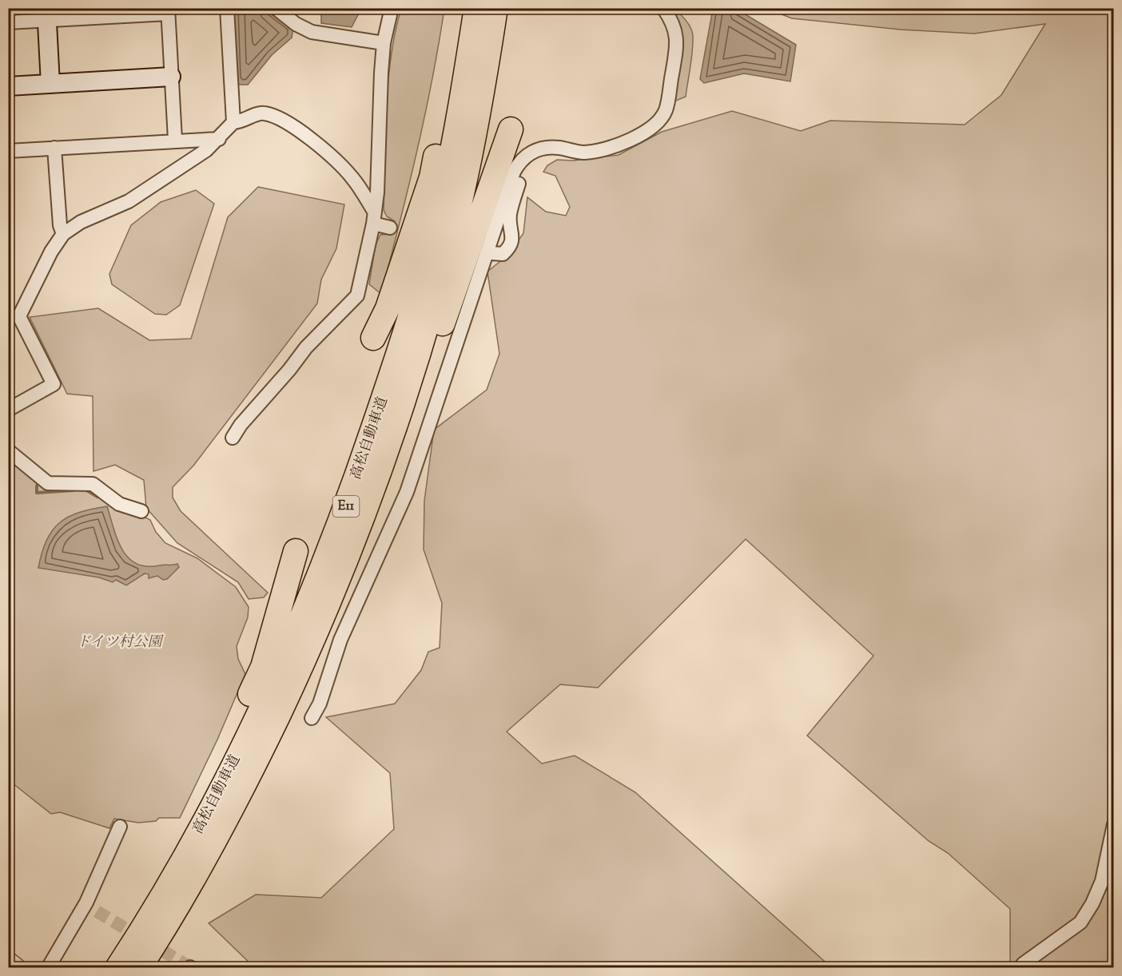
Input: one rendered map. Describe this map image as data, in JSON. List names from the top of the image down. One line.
{"streets":{"highway":["高松自動車道","E11"]},"parks":["ドイツ村公園"]}
